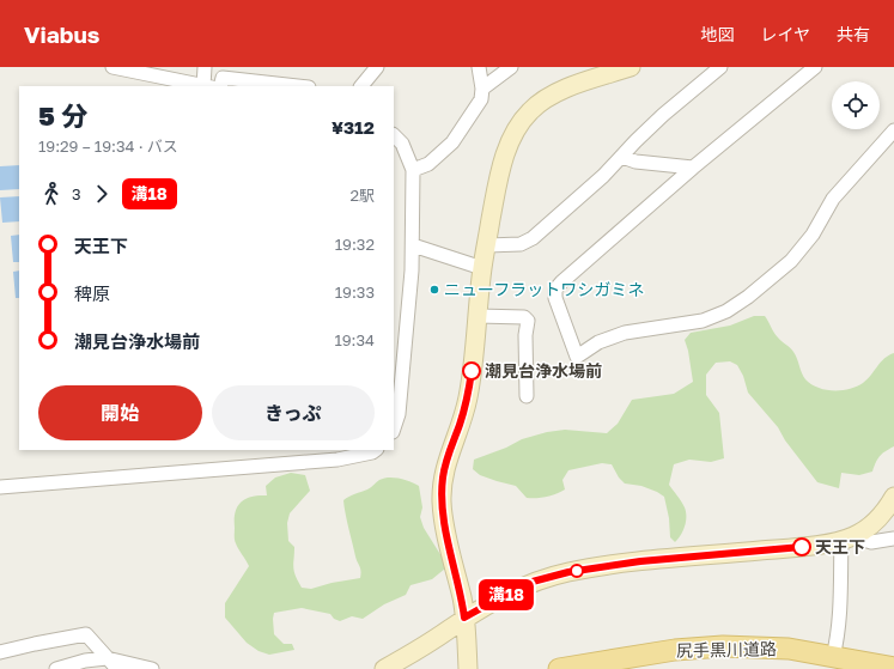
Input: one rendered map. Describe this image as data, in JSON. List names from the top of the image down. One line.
{"streets":{"main road":["尻手黒川道路"]},"places":["ニューフラットワシガミネ","潮見台浄水場前","天王下"],"lines":["bus line 溝18"],"page":{"header":"Viabus","nav":["地図","レイヤ","共有"],"on_map":"溝18","heading":["5 分","19:29 – 19:34 · バス","¥312"],"legs":["3","溝18","2駅"],"list":[{"name":"天王下","value":"19:32"},{"name":"稗原","value":"19:33"},{"name":"潮見台浄水場前","value":"19:34"}],"buttons":["開始","きっぷ"]}}
